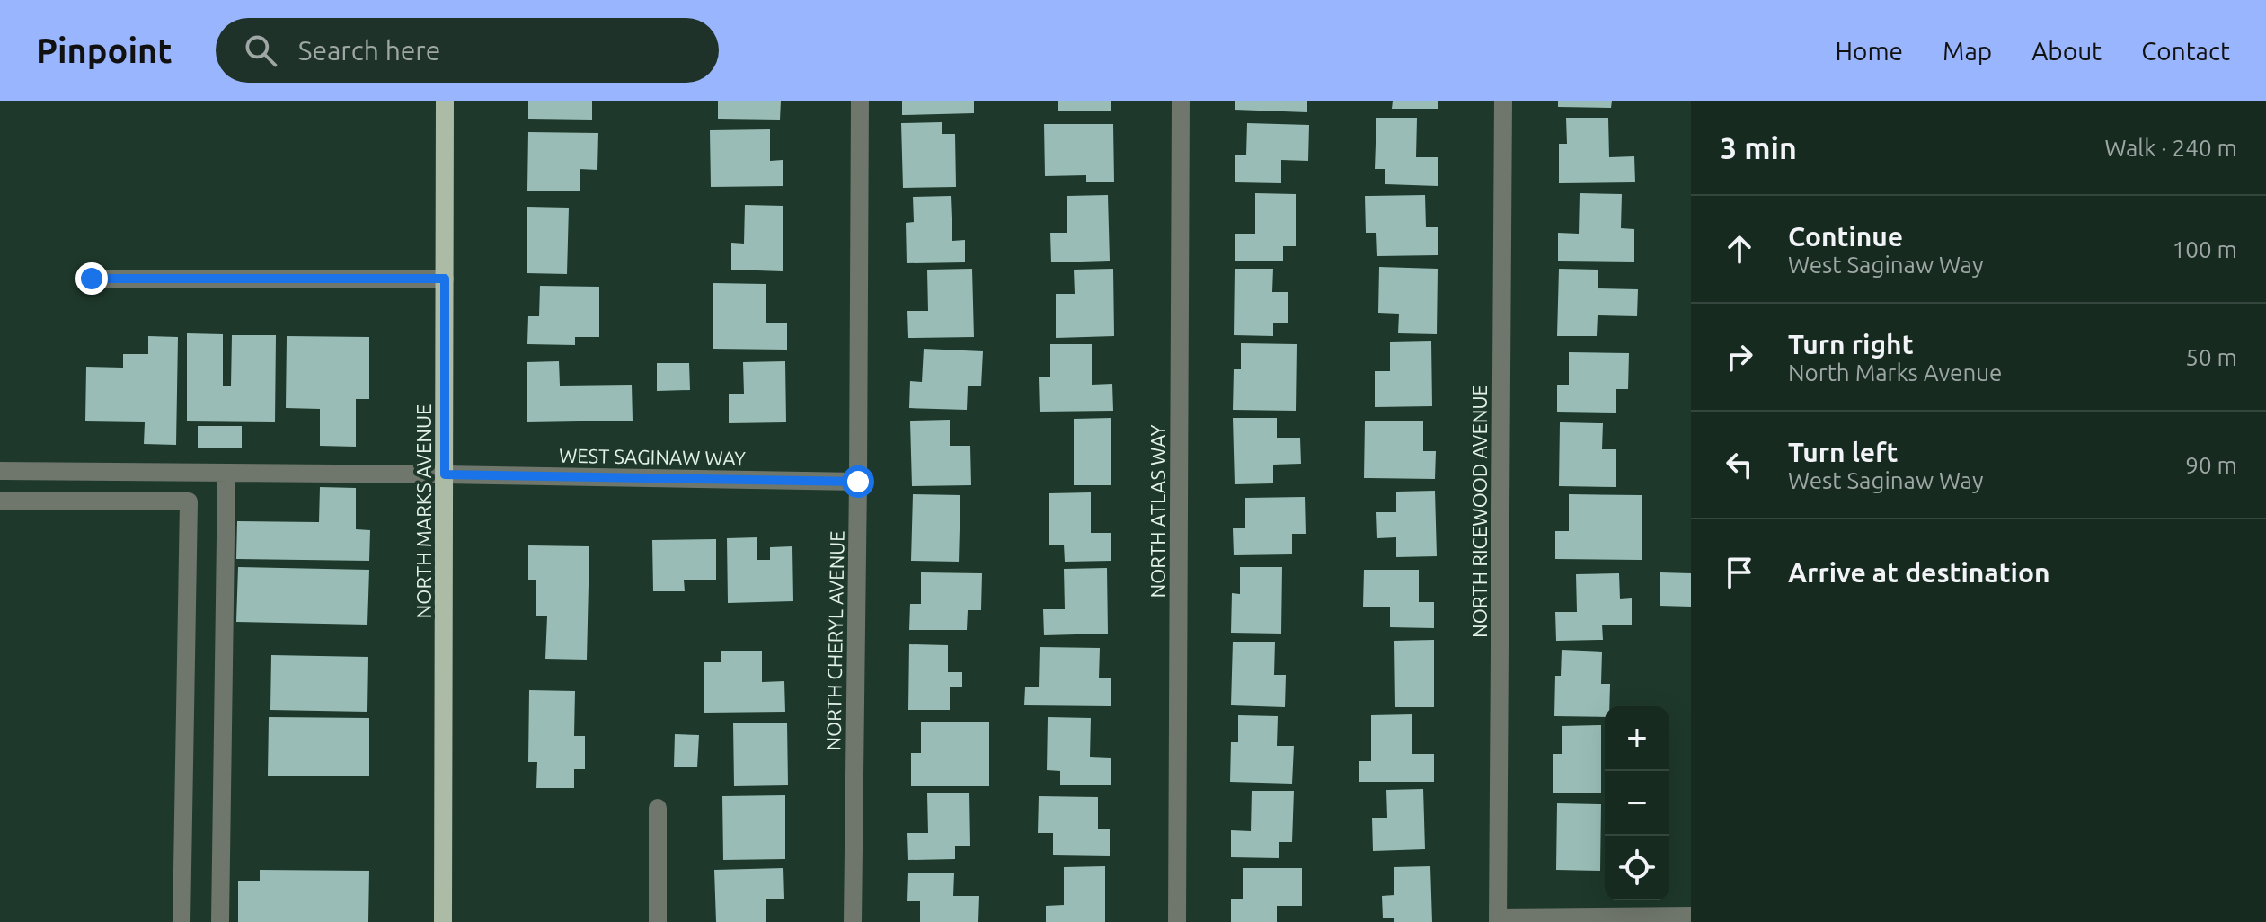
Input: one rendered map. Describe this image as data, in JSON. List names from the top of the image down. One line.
{"streets":{"main road":["NORTH MARKS AVENUE"],"street":["WEST SAGINAW WAY","NORTH ATLAS WAY","NORTH RICEWOOD AVENUE","NORTH CHERYL AVENUE"]},"crossings":[["WEST SAGINAW WAY","NORTH MARKS AVENUE"],["WEST SAGINAW WAY","NORTH CHERYL AVENUE"]],"page":{"header":"Pinpoint","search":"Search here","nav":["Home","Map","About","Contact"],"heading":["3 min","Walk · 240 m"],"list":[["Continue","West Saginaw Way","100 m"],["Turn right","North Marks Avenue","50 m"],["Turn left","West Saginaw Way","90 m"],"Arrive at destination"],"map_buttons":["+","−"]}}
